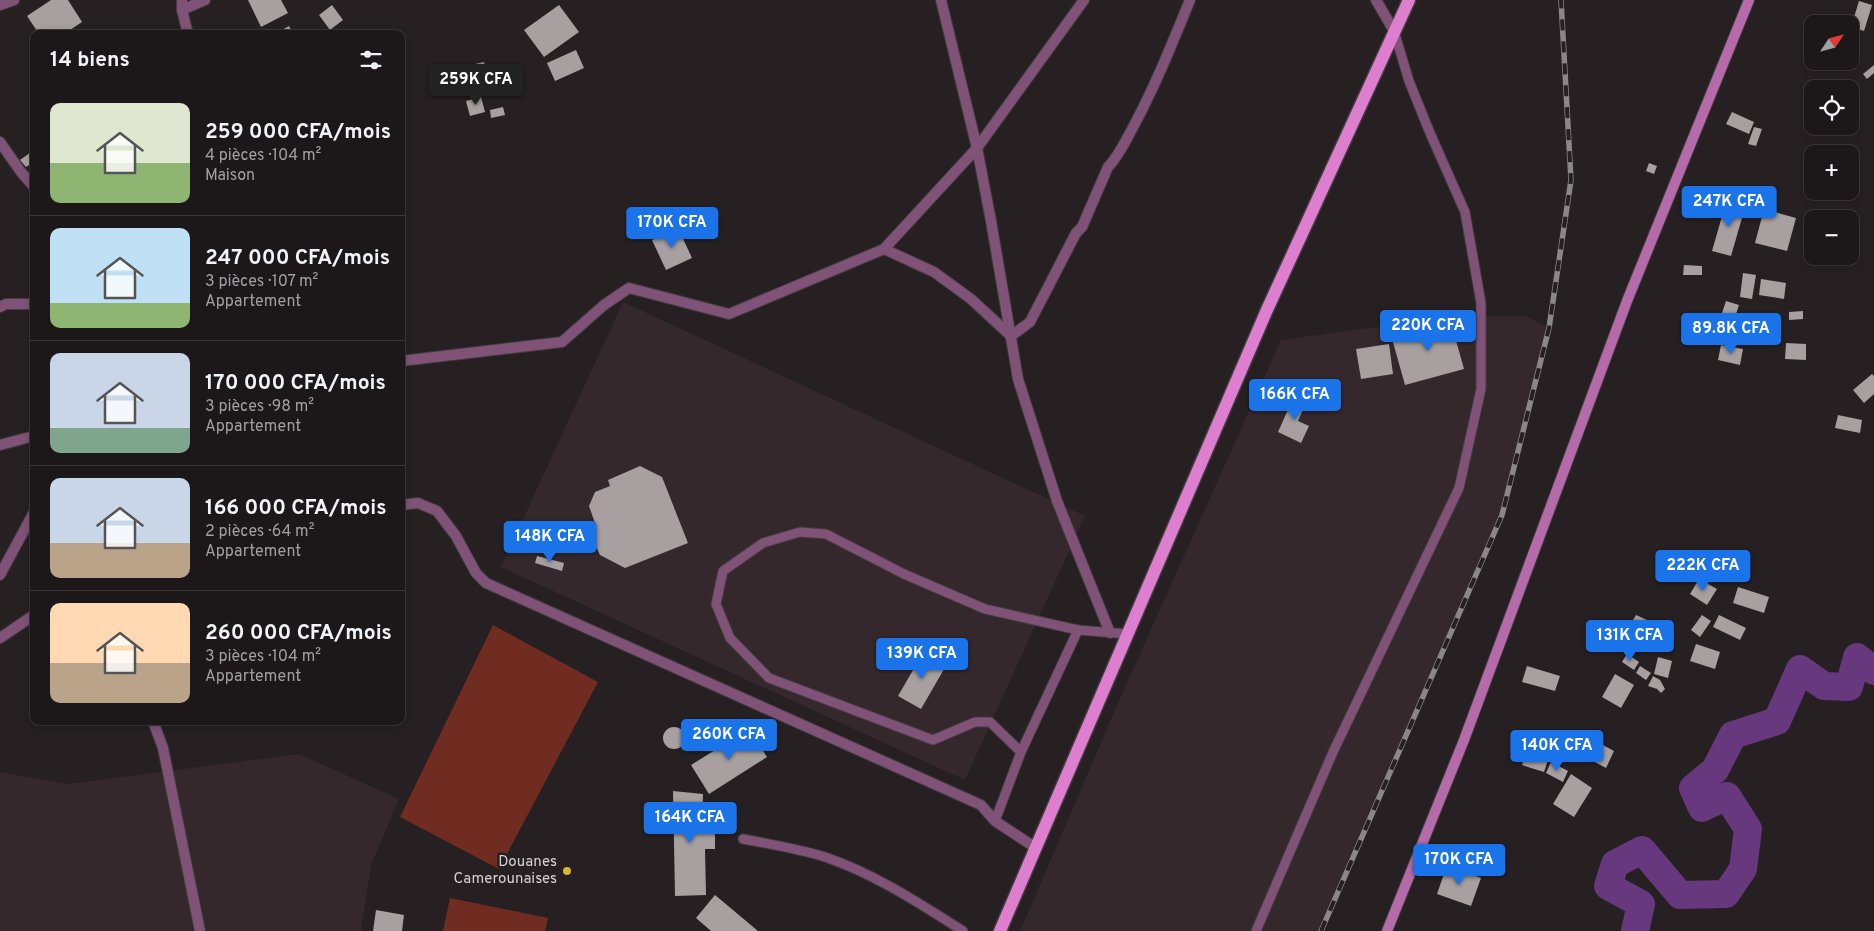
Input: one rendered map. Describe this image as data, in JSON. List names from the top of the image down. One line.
{"places":["Douanes Camerounaises"],"north":"top right","page":{"map_buttons":["+","−"],"heading":"14 biens","price":["259K CFA","247K CFA","170K CFA","220K CFA","89.8K CFA","166K CFA","148K CFA","222K CFA","131K CFA","139K CFA","260K CFA","140K CFA","164K CFA","170K CFA"],"list":[{"name":"259 000 CFA/mois","note":"4 pièces · 104 m² · Maison"},{"name":"247 000 CFA/mois","note":"3 pièces · 107 m² · Appartement"},{"name":"170 000 CFA/mois","note":"3 pièces · 98 m² · Appartement"},{"name":"166 000 CFA/mois","note":"2 pièces · 64 m² · Appartement"},{"name":"260 000 CFA/mois","note":"3 pièces · 104 m² · Appartement"}]}}
